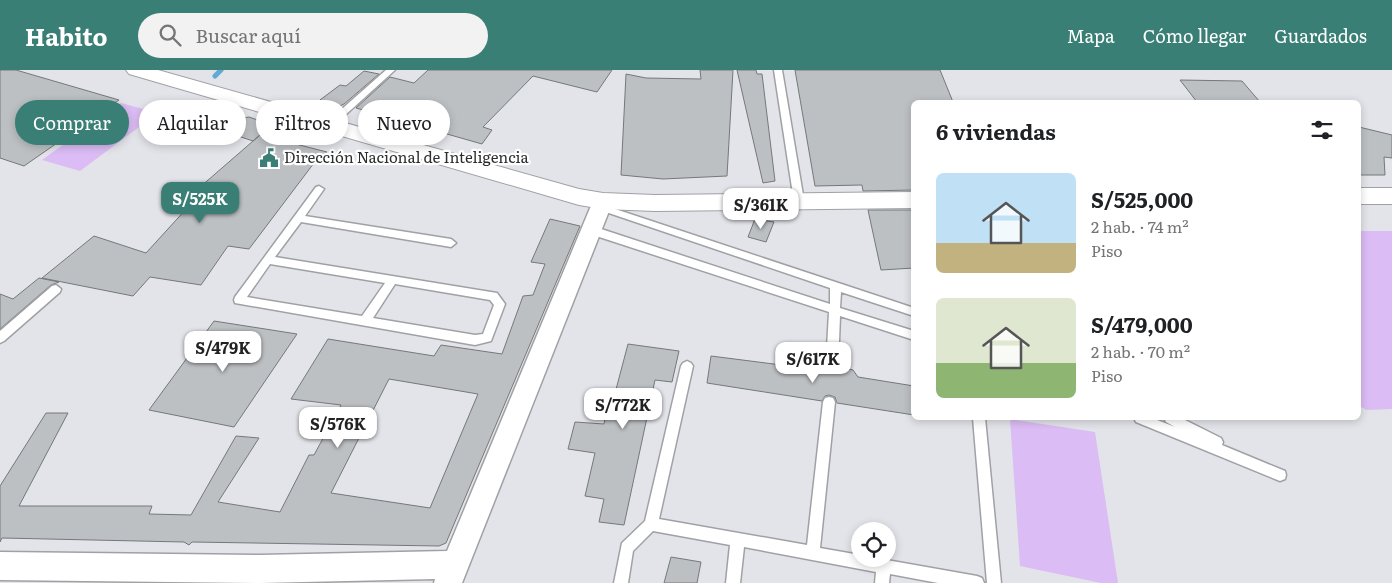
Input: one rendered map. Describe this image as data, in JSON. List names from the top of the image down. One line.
{"places":{"public building":["Dirección Nacional de Inteligencia"]},"page":{"header":"Habito","search":"Buscar aquí","nav":["Mapa","Cómo llegar","Guardados"],"chip":["Comprar","Alquilar","Filtros","Nuevo"],"heading":"6 viviendas","list":[{"name":"S/525,000","note":"2 hab. · 74 m² · Piso"},{"name":"S/479,000","note":"2 hab. · 70 m² · Piso"}],"price":["S/525K","S/361K","S/479K","S/617K","S/772K","S/576K"]}}
